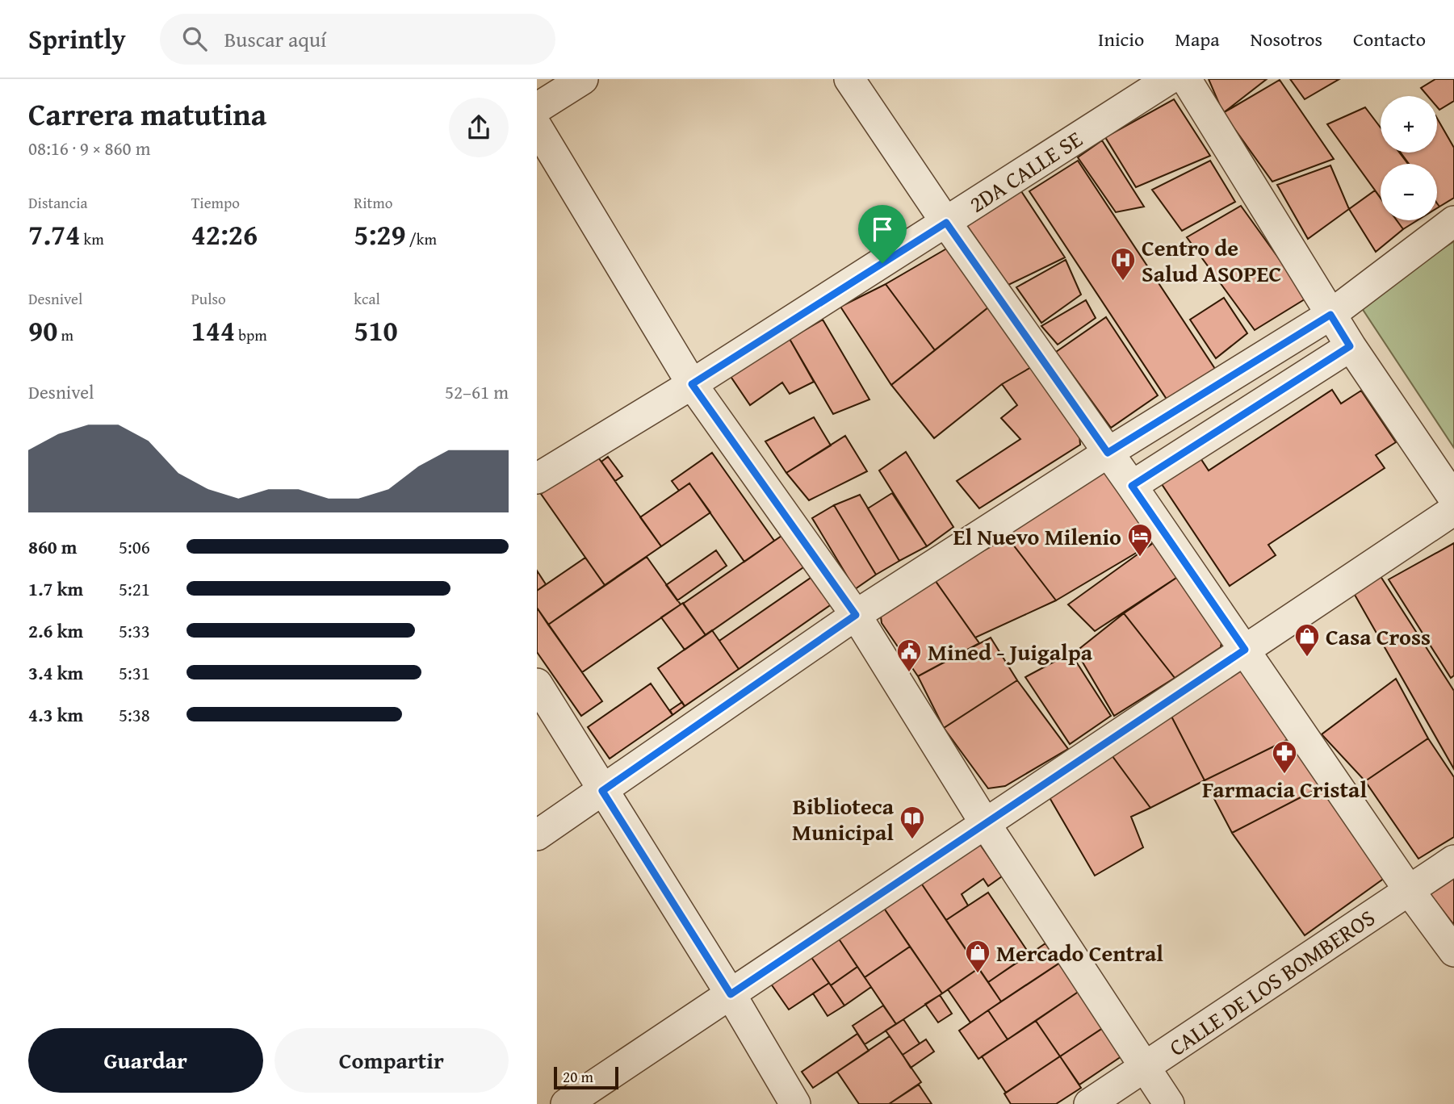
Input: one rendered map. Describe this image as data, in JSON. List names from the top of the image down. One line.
{"streets":{"street":["2DA CALLE SE","CALLE DE LOS BOMBEROS"]},"places":{"hospital":["Centro de Salud ASOPEC"],"hotel":["El Nuevo Milenio"],"shop":["Casa Cross","Mercado Central"],"public building":["Mined - Juigalpa"],"pharmacy":["Farmacia Cristal"],"library":["Biblioteca Municipal"]},"scale_bar":"20 m","page":{"header":"Sprintly","search":"Buscar aquí","nav":["Inicio","Mapa","Nosotros","Contacto"],"heading":["Carrera matutina","08:16 · 9 × 860 m"],"map_buttons":["+","−"],"stats":[["Distancia","7.74 km"],["Tiempo","42:26"],["Ritmo","5:29 /km"],["Desnivel","90 m"],["Pulso","144 bpm"],["kcal","510"]],"chart":["Desnivel","52–61 m"],"list":[{"name":"860 m","note":"5:06"},{"name":"1.7 km","note":"5:21"},{"name":"2.6 km","note":"5:33"},{"name":"3.4 km","note":"5:31"},{"name":"4.3 km","note":"5:38"}],"buttons":["Guardar","Compartir"],"scale":"20 m"}}
